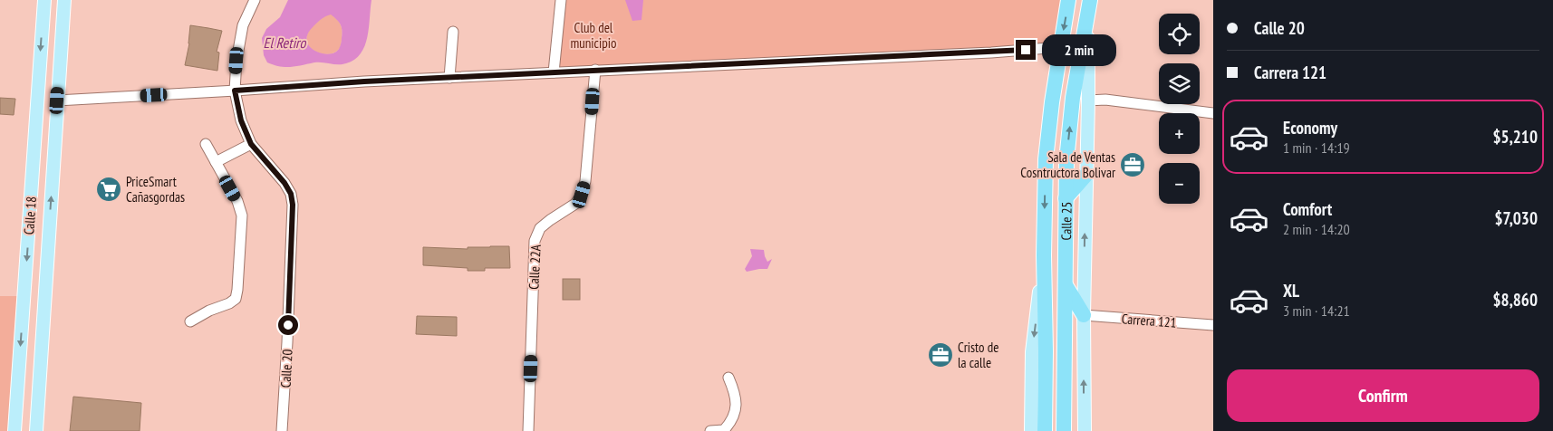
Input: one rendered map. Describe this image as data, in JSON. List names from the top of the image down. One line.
{"streets":{"highway":["Calle 25"],"main road":["Calle 18"],"street":["Calle 22A","Carrera 121","Calle 20"]},"crossings":[["Calle 25","Carrera 121"]],"water":["El Retiro"],"parks":["Club del municipio"],"places":{"office":["Sala de Ventas Cosntructora Bolivar","Cristo de la calle"],"supermarket":["PriceSmart Cañasgordas"]},"page":{"banner":["Calle 20","Carrera 121"],"map_buttons":["+","−"],"bubble":"2 min","list":[{"name":"Economy","note":"1 min · 14:19","value":"$5,210"},{"name":"Comfort","note":"2 min · 14:20","value":"$7,030"},{"name":"XL","note":"3 min · 14:21","value":"$8,860"}],"buttons":"Confirm"}}
